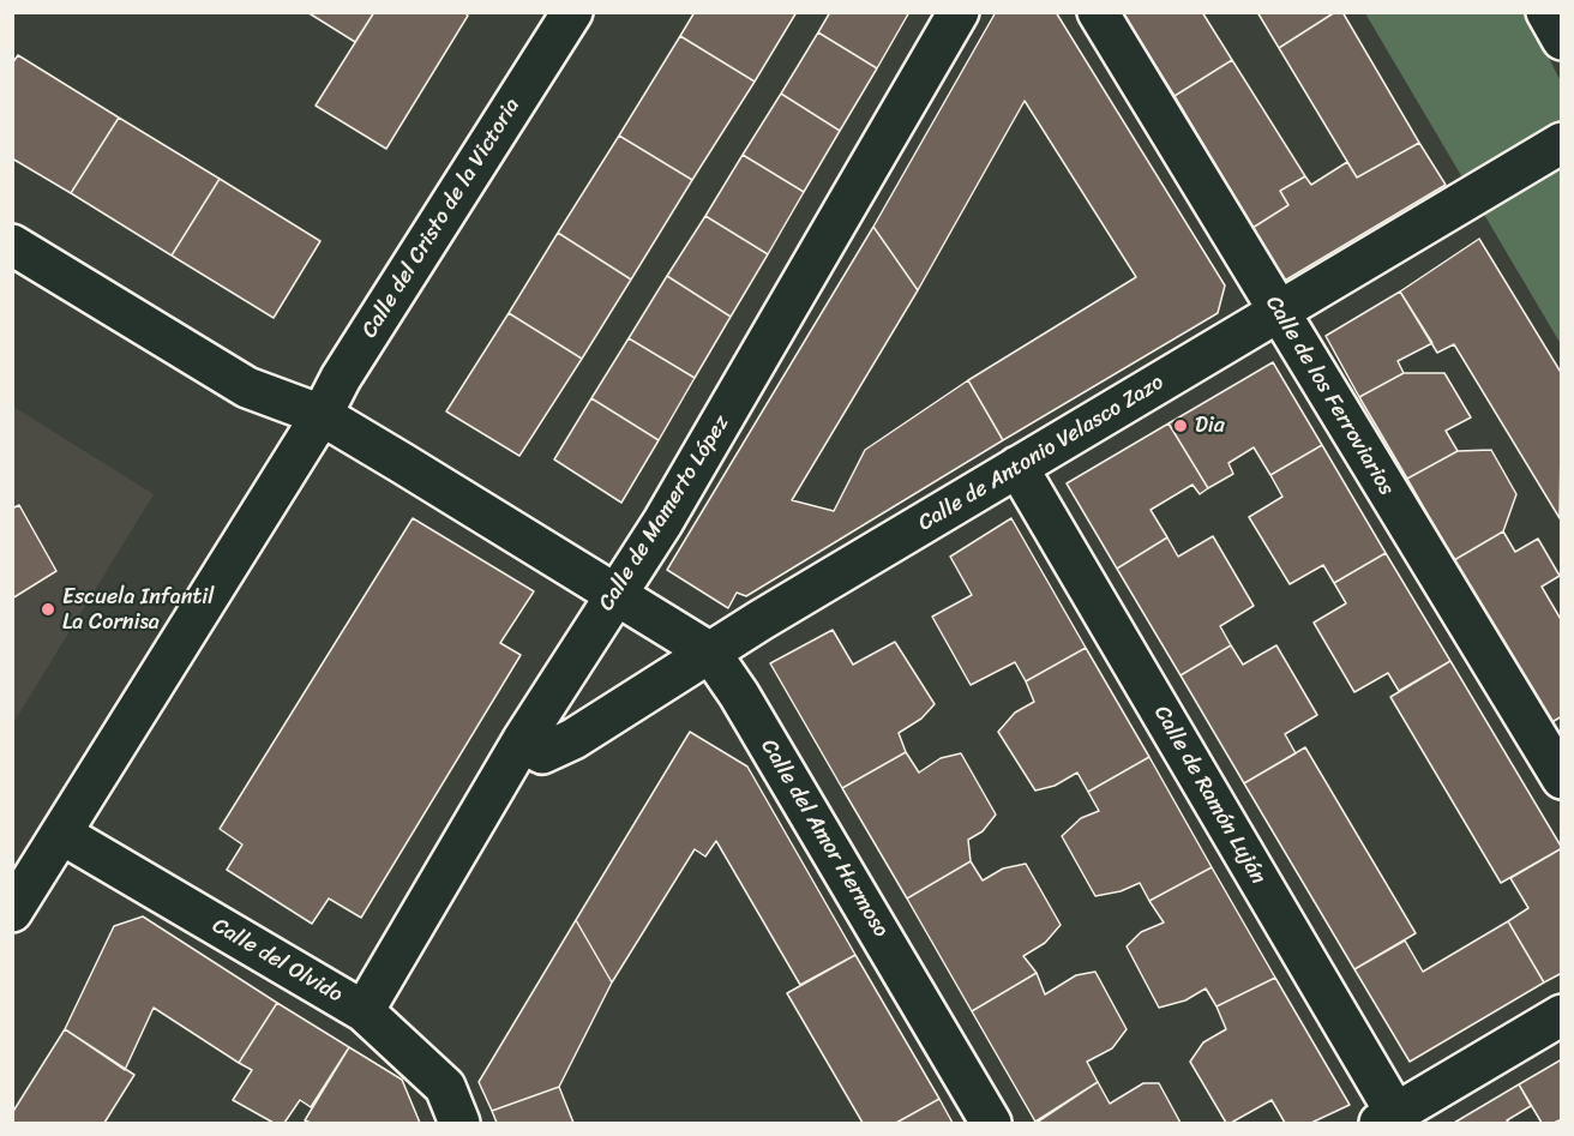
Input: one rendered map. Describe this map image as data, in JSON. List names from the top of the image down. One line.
{"streets":{"street":["Calle del Cristo de la Victoria","Calle de los Ferroviarios","Calle de Antonio Velasco Zazo","Calle de Mamerto López","Calle de Ramón Luján","Calle del Amor Hermoso","Calle del Olvido"]},"crossings":[["Calle del Cristo de la Victoria","Calle del Olvido"],["Calle de los Ferroviarios","Calle de Antonio Velasco Zazo"],["Calle de Antonio Velasco Zazo","Calle de Mamerto López"],["Calle de Antonio Velasco Zazo","Calle de Ramón Luján"],["Calle de Antonio Velasco Zazo","Calle del Amor Hermoso"],["Calle de Mamerto López","Calle del Amor Hermoso"],["Calle de Mamerto López","Calle del Olvido"]],"places":["Dia","Escuela Infantil La Cornisa"]}
